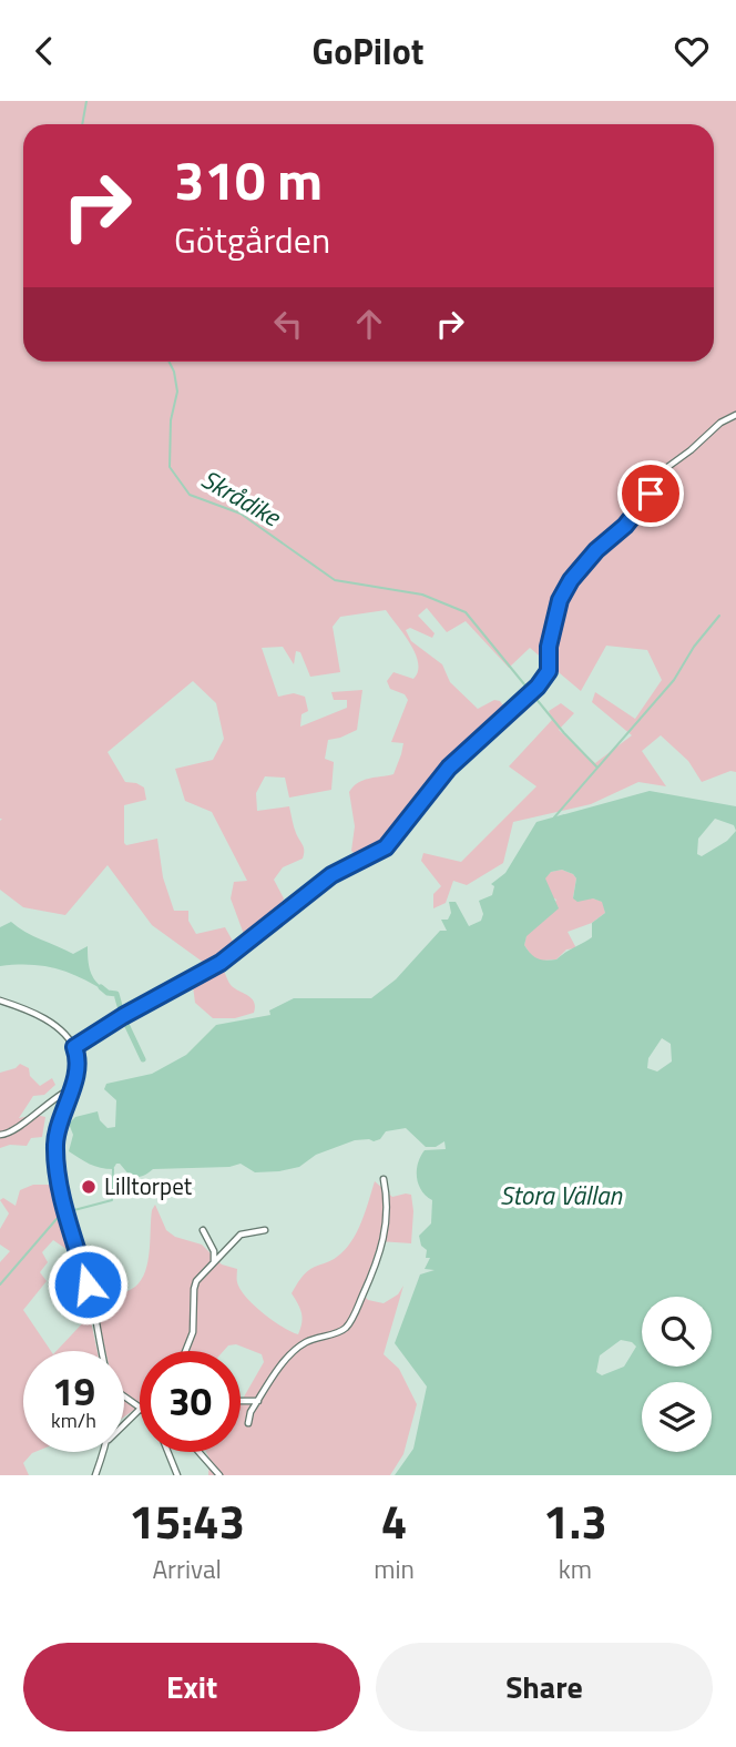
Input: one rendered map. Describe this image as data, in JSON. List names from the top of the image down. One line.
{"water":["Skrådike","Stora Vällan"],"places":["Lilltorpet"],"page":{"header":"GoPilot","turn":["310 m","Götgården"],"speed":"19 km/h","limit":"30","eta":["15:43","Arrival","4","min","1.3","km"],"buttons":["Exit","Share"]}}
